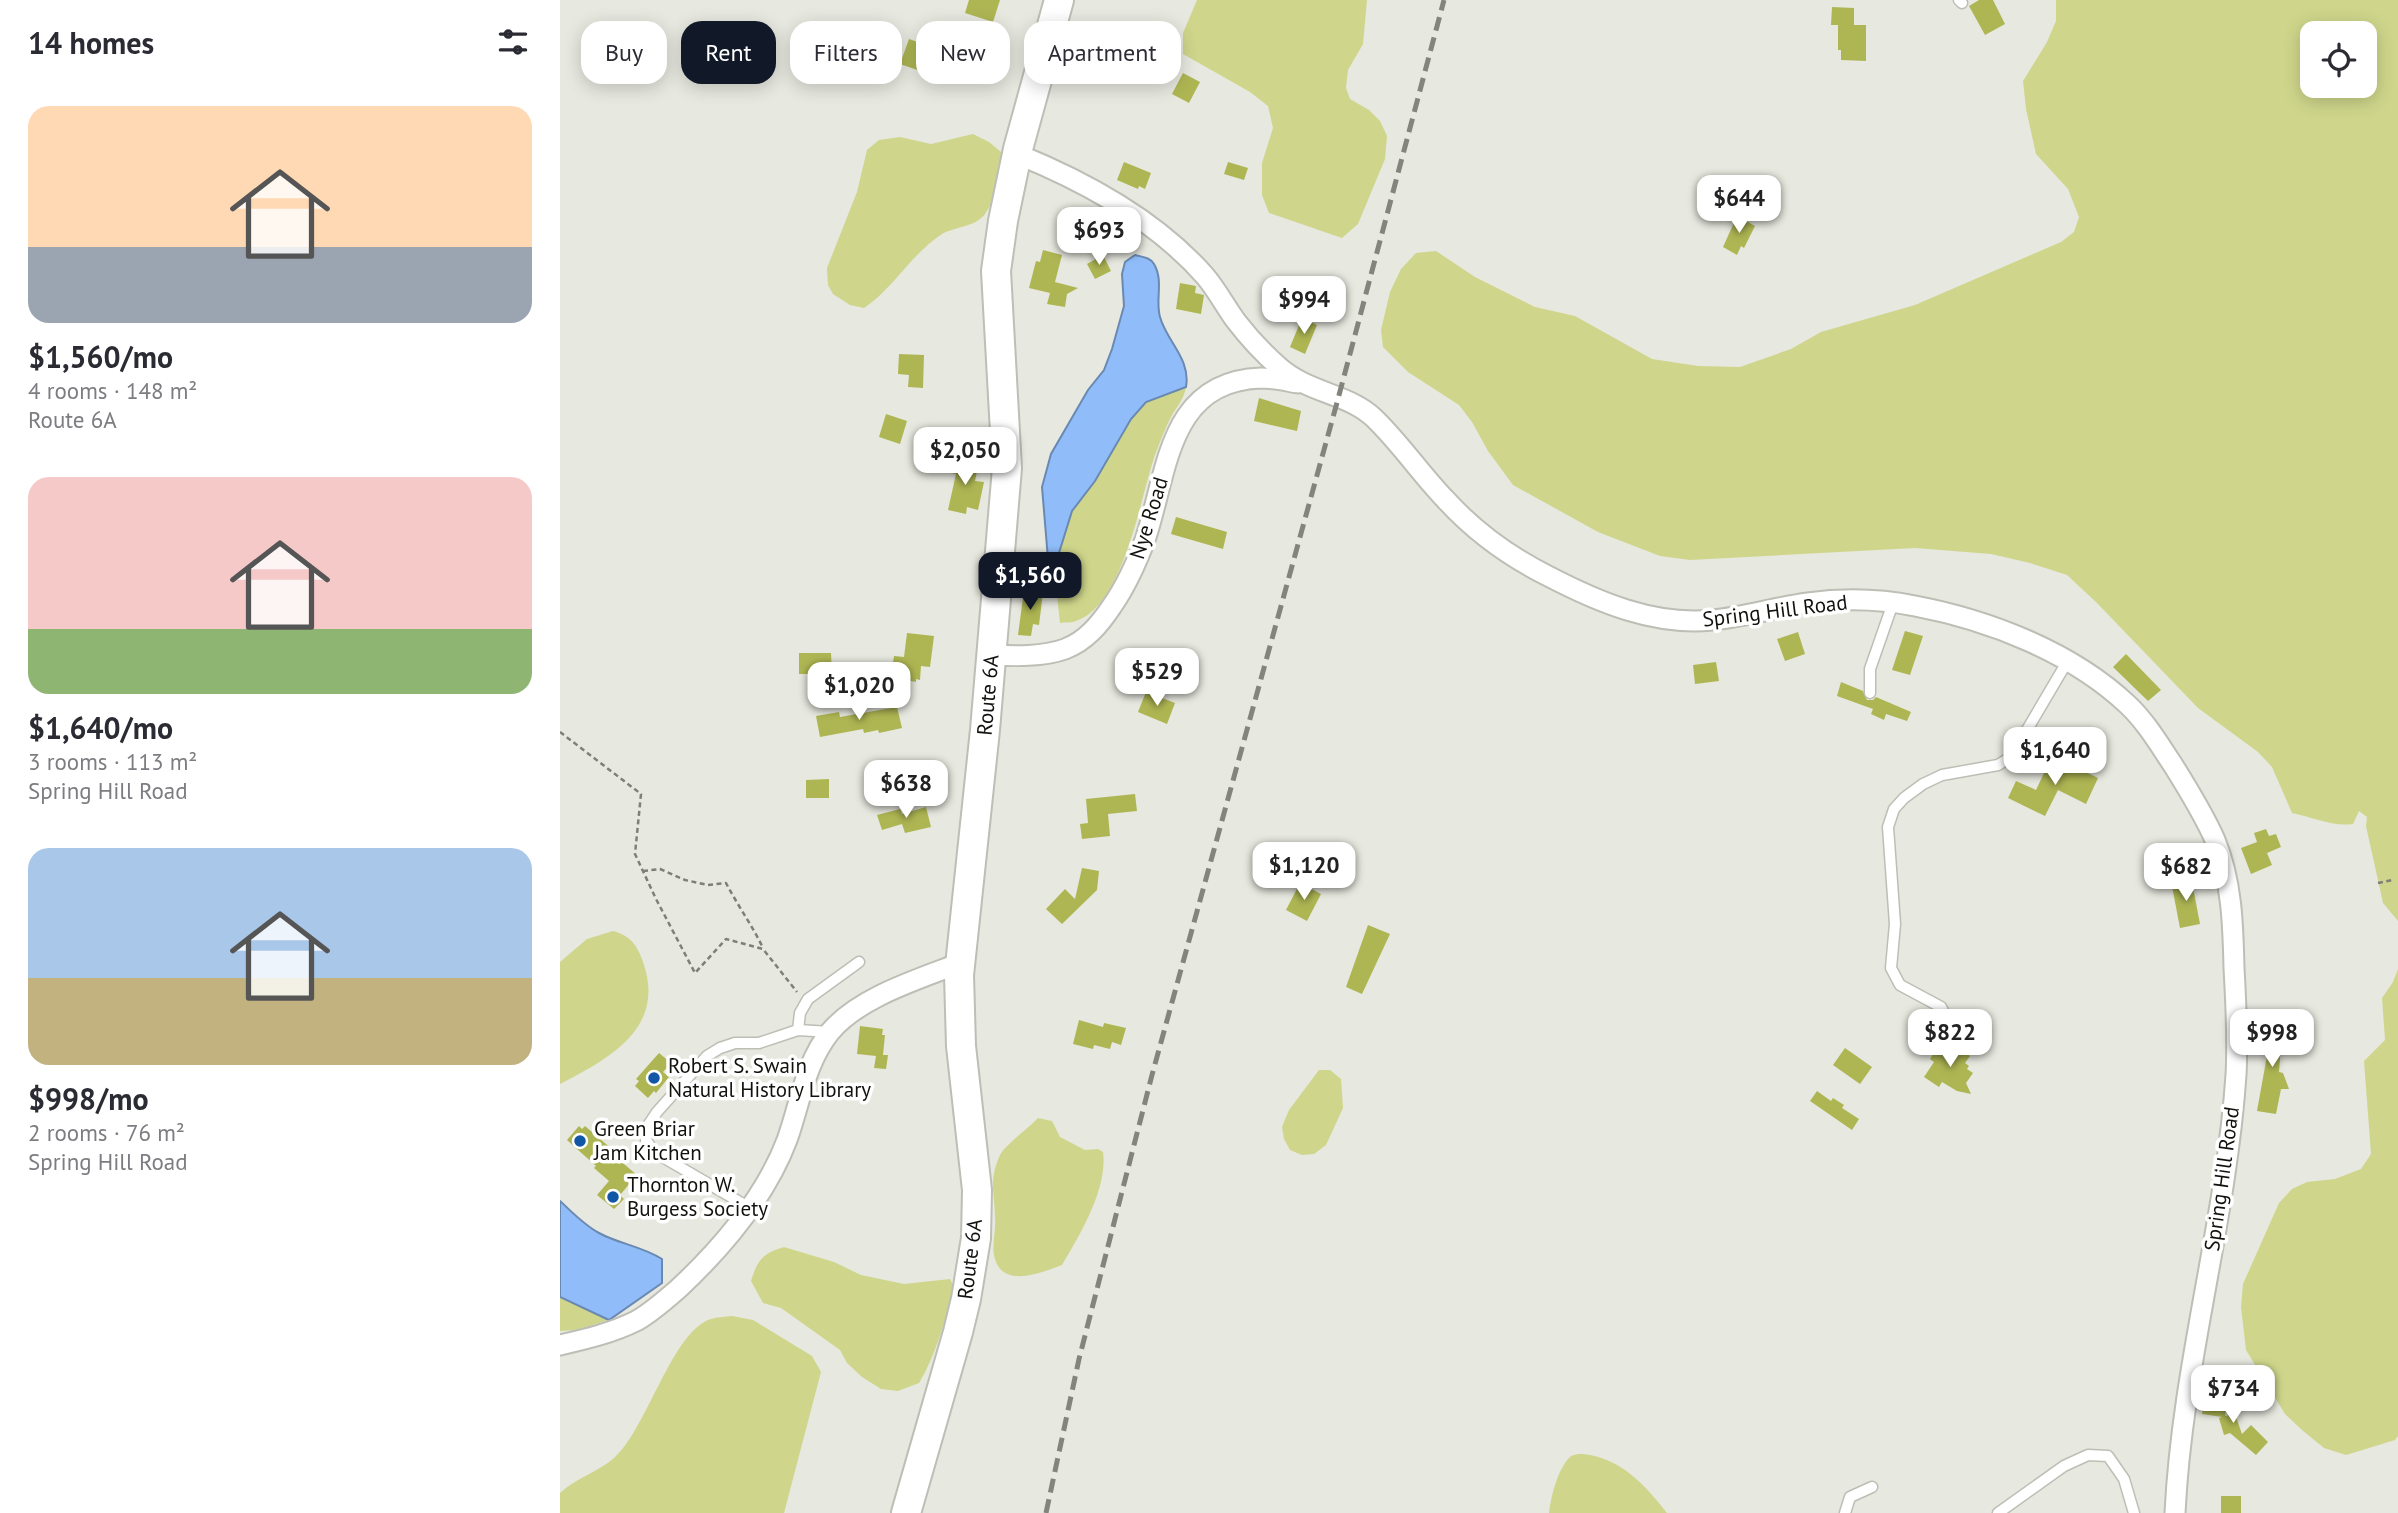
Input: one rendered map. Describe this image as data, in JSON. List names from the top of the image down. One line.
{"streets":{"main road":["Route 6A"],"street":["Nye Road","Spring Hill Road"]},"crossings":[["Nye Road","Spring Hill Road"],["Nye Road","Route 6A"],["Spring Hill Road","Route 6A"]],"places":["Robert S. Swain Natural History Library","Green Briar Jam Kitchen","Thornton W. Burgess Society"],"page":{"heading":"14 homes","chip":["Buy","Rent","Filters","New","Apartment"],"list":[{"name":"$1,560/mo","note":"4 rooms · 148 m² · Route 6A"},{"name":"$1,640/mo","note":"3 rooms · 113 m² · Spring Hill Road"},{"name":"$998/mo","note":"2 rooms · 76 m² · Spring Hill Road"}],"price":["$644","$693","$994","$2,050","$1,560","$529","$1,020","$1,640","$638","$1,120","$682","$822","$998","$734"]}}
